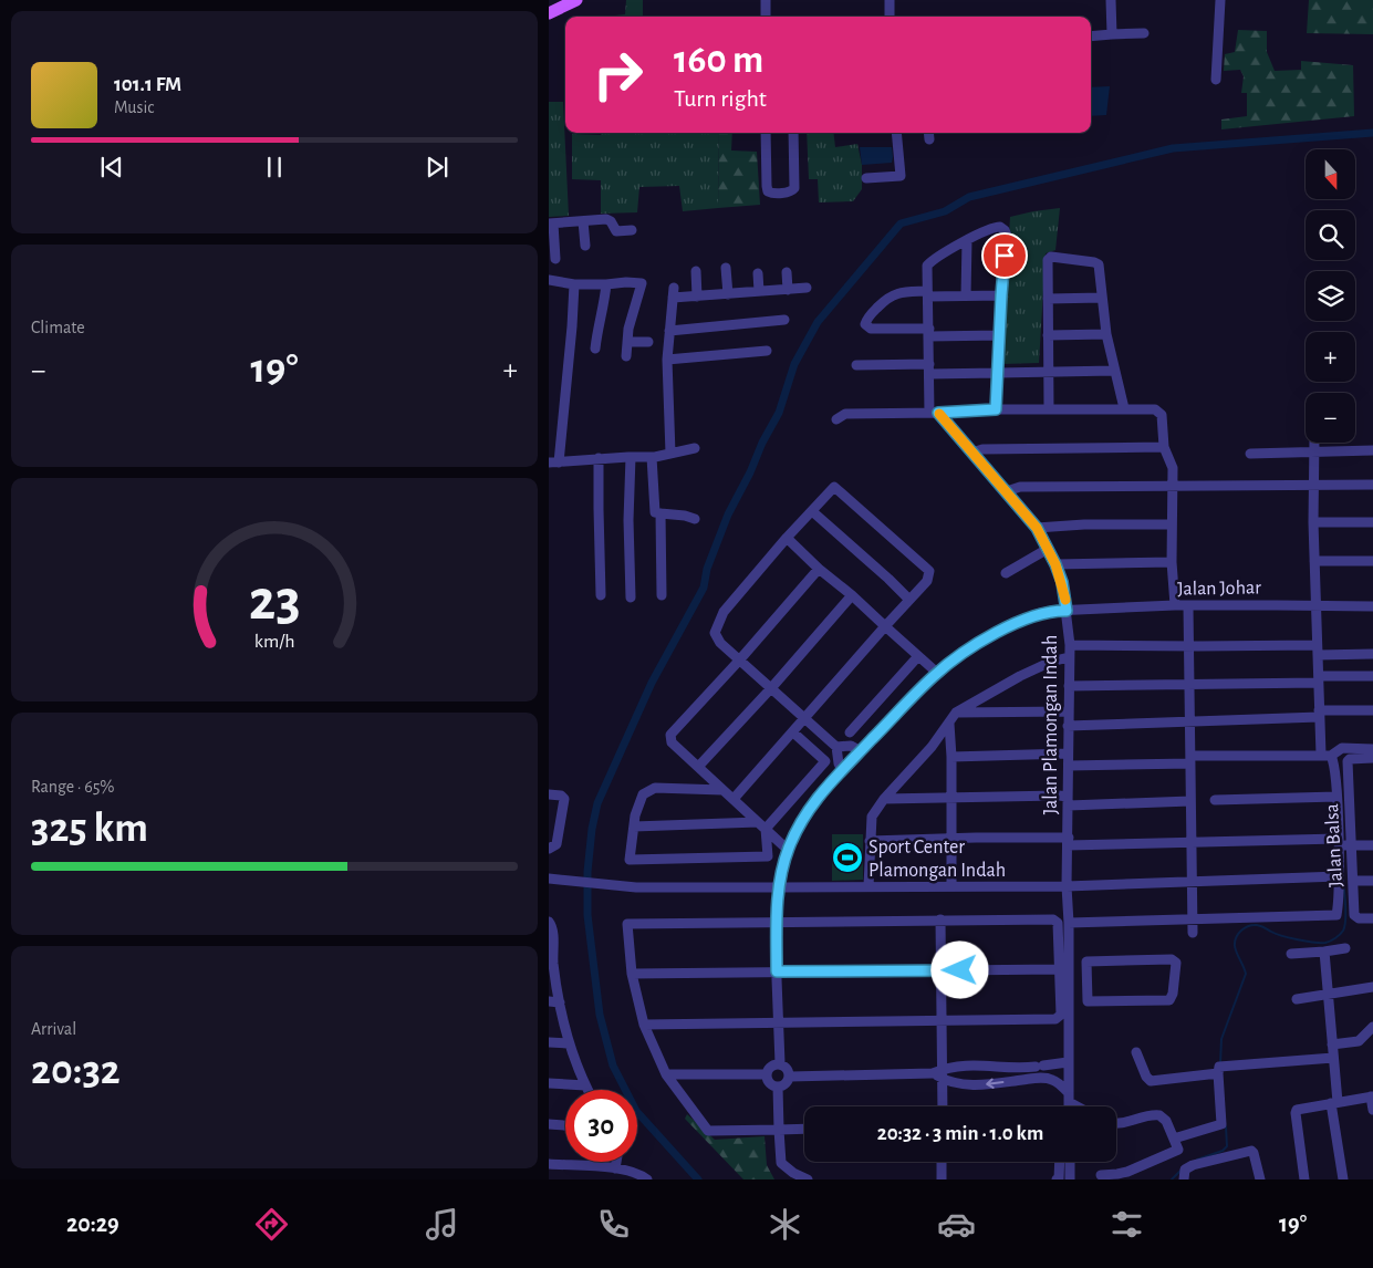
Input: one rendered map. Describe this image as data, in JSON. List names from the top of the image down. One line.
{"streets":{"street":["Jalan Johar","Jalan Plamongan Indah","Jalan Balsa"]},"crossings":[["Jalan Johar","Jalan Plamongan Indah"]],"places":{"sports":["Sport Center Plamongan Indah"]},"north":"bottom","page":{"turn":["160 m","Turn right"],"song":["101.1 FM","Music"],"map_buttons":["+","−"],"tile":["Climate",["Range · 65%","325 km"],["Arrival","20:32"]],"heat":["−","19°","+"],"limit":"30","trip":"20:32 · 3 min · 1.0 km","tabs":["20:29","19°"],"gauge":["23","km/h"]}}
